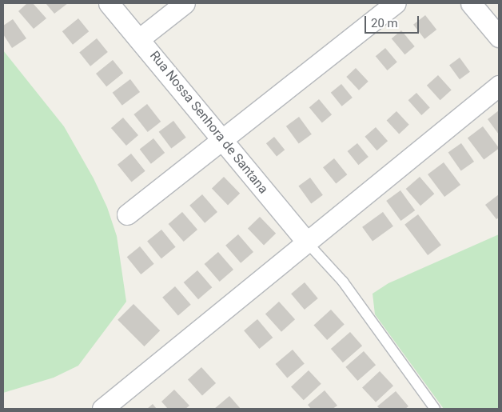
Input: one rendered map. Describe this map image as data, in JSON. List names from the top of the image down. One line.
{"streets":{"street":["Rua Nossa Senhora de Santana"]},"scale_bar":"20 m"}
